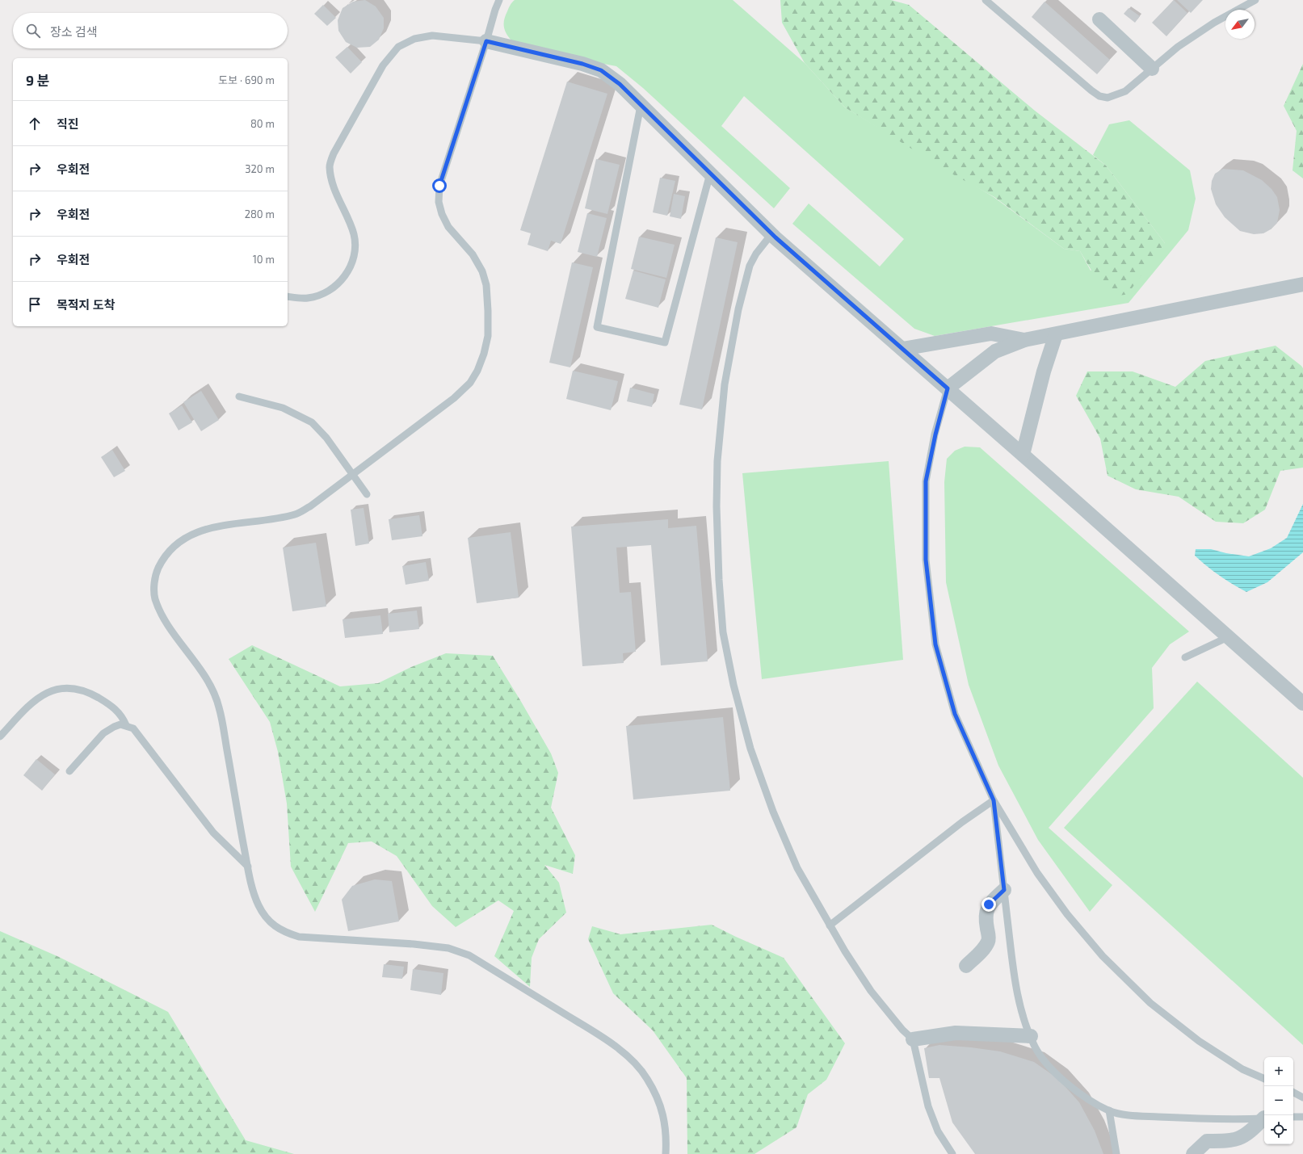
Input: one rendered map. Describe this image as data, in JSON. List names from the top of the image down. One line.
{"north":"bottom left","page":{"search":"장소 검색","heading":["9 분","도보 · 690 m"],"list":[["직진","80 m"],["우회전","320 m"],["우회전","280 m"],["우회전","10 m"],"목적지 도착"],"map_buttons":["+","−"]}}
